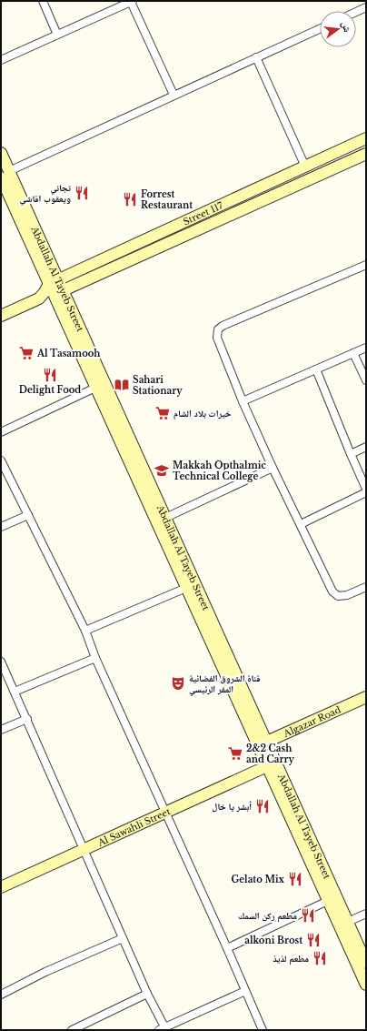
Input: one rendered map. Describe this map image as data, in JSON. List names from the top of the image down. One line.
{"streets":{"main road":["Street 117","Abdallah Al Tayeb Street","Algazar Road","Al Sawahli Street"]},"crossings":[["Street 117","Abdallah Al Tayeb Street"],["Abdallah Al Tayeb Street","Algazar Road"],["Abdallah Al Tayeb Street","Al Sawahli Street"]],"places":{"restaurant":["تجاني ويعقوب اقاشي","Forrest Restaurant","Delight Food","أبشر يا خال","Gelato Mix","مطعم ركن السمك","alkoni Brost","مطعم لذيذ"],"supermarket":["Al Tasamooh","خيرات بلاد الشام","2&2 Cash and Carry"],"library":["Sahari Stationary"],"school or university":["Makkah Opthalmic Technical College"],"theatre":["قناة الشروق الفضائية المقر الرئيسي"]},"north":"right"}
